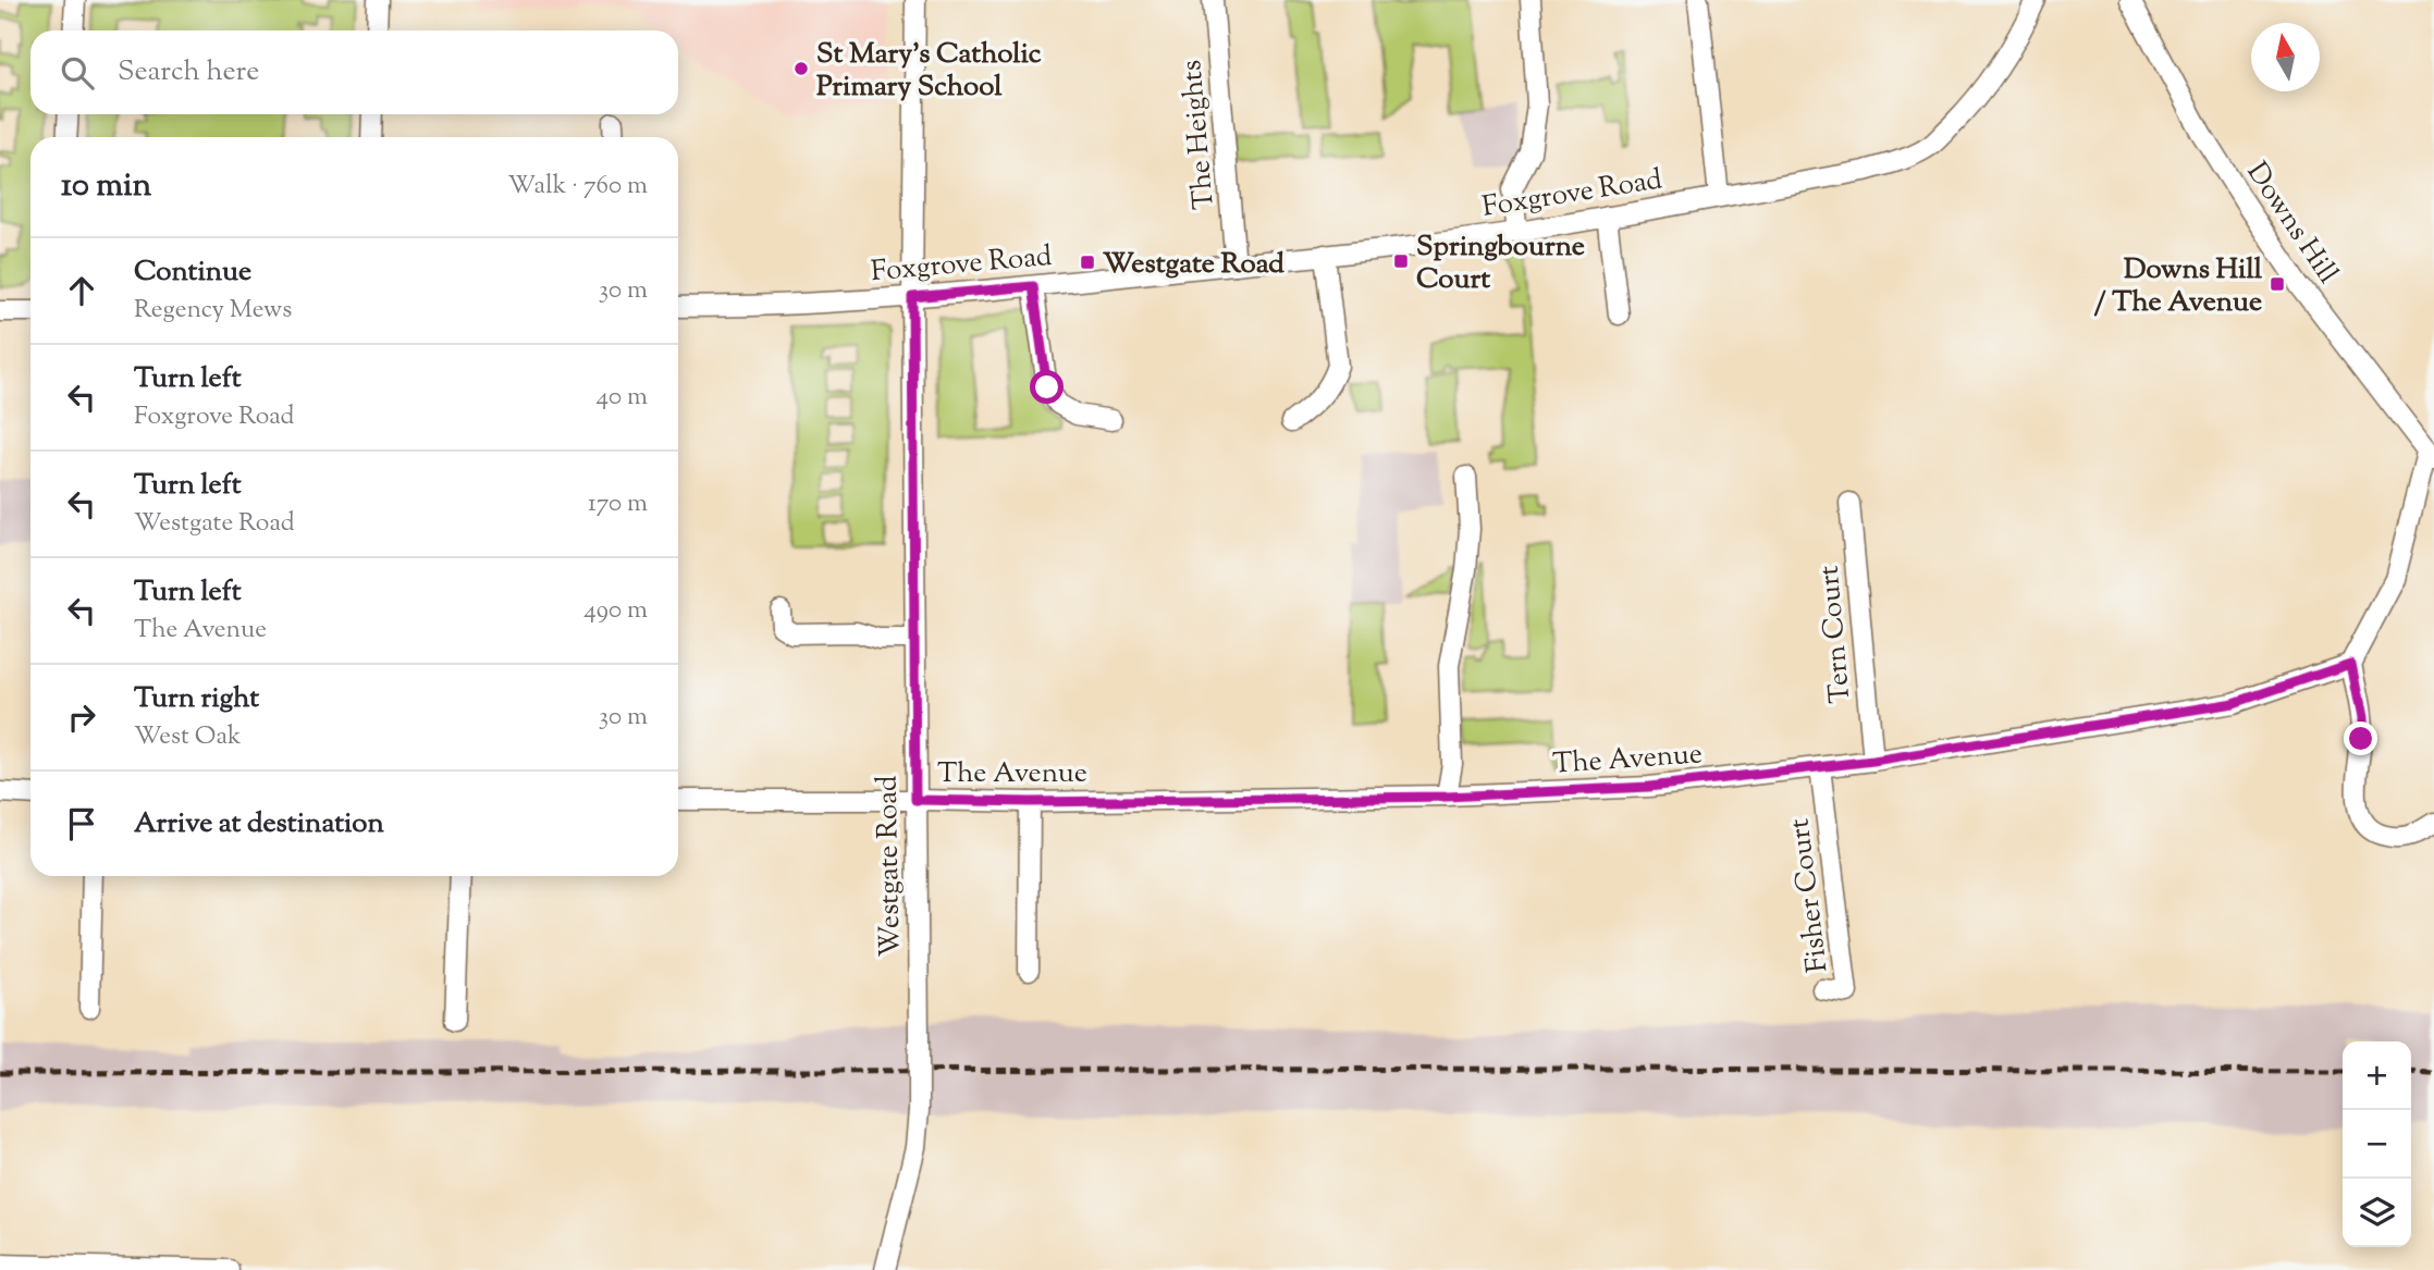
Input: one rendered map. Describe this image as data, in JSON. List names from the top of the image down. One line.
{"streets":{"street":["The Heights","Foxgrove Road","Downs Hill","Tern Court","The Avenue","Westgate Road","Fisher Court"]},"crossings":[["The Heights","Foxgrove Road"],["Foxgrove Road","Westgate Road"],["Tern Court","The Avenue"],["The Avenue","Westgate Road"],["The Avenue","Fisher Court"]],"places":{"other":["St Mary's Catholic Primary School"],"transit":["Springbourne Court","Westgate Road","Downs Hill / The Avenue"]},"north":"top","page":{"search":"Search here","heading":["10 min","Walk · 760 m"],"list":[["Continue","Regency Mews","30 m"],["Turn left","Foxgrove Road","40 m"],["Turn left","Westgate Road","170 m"],["Turn left","The Avenue","490 m"],["Turn right","West Oak","30 m"],"Arrive at destination"],"map_buttons":["+","−"]}}
